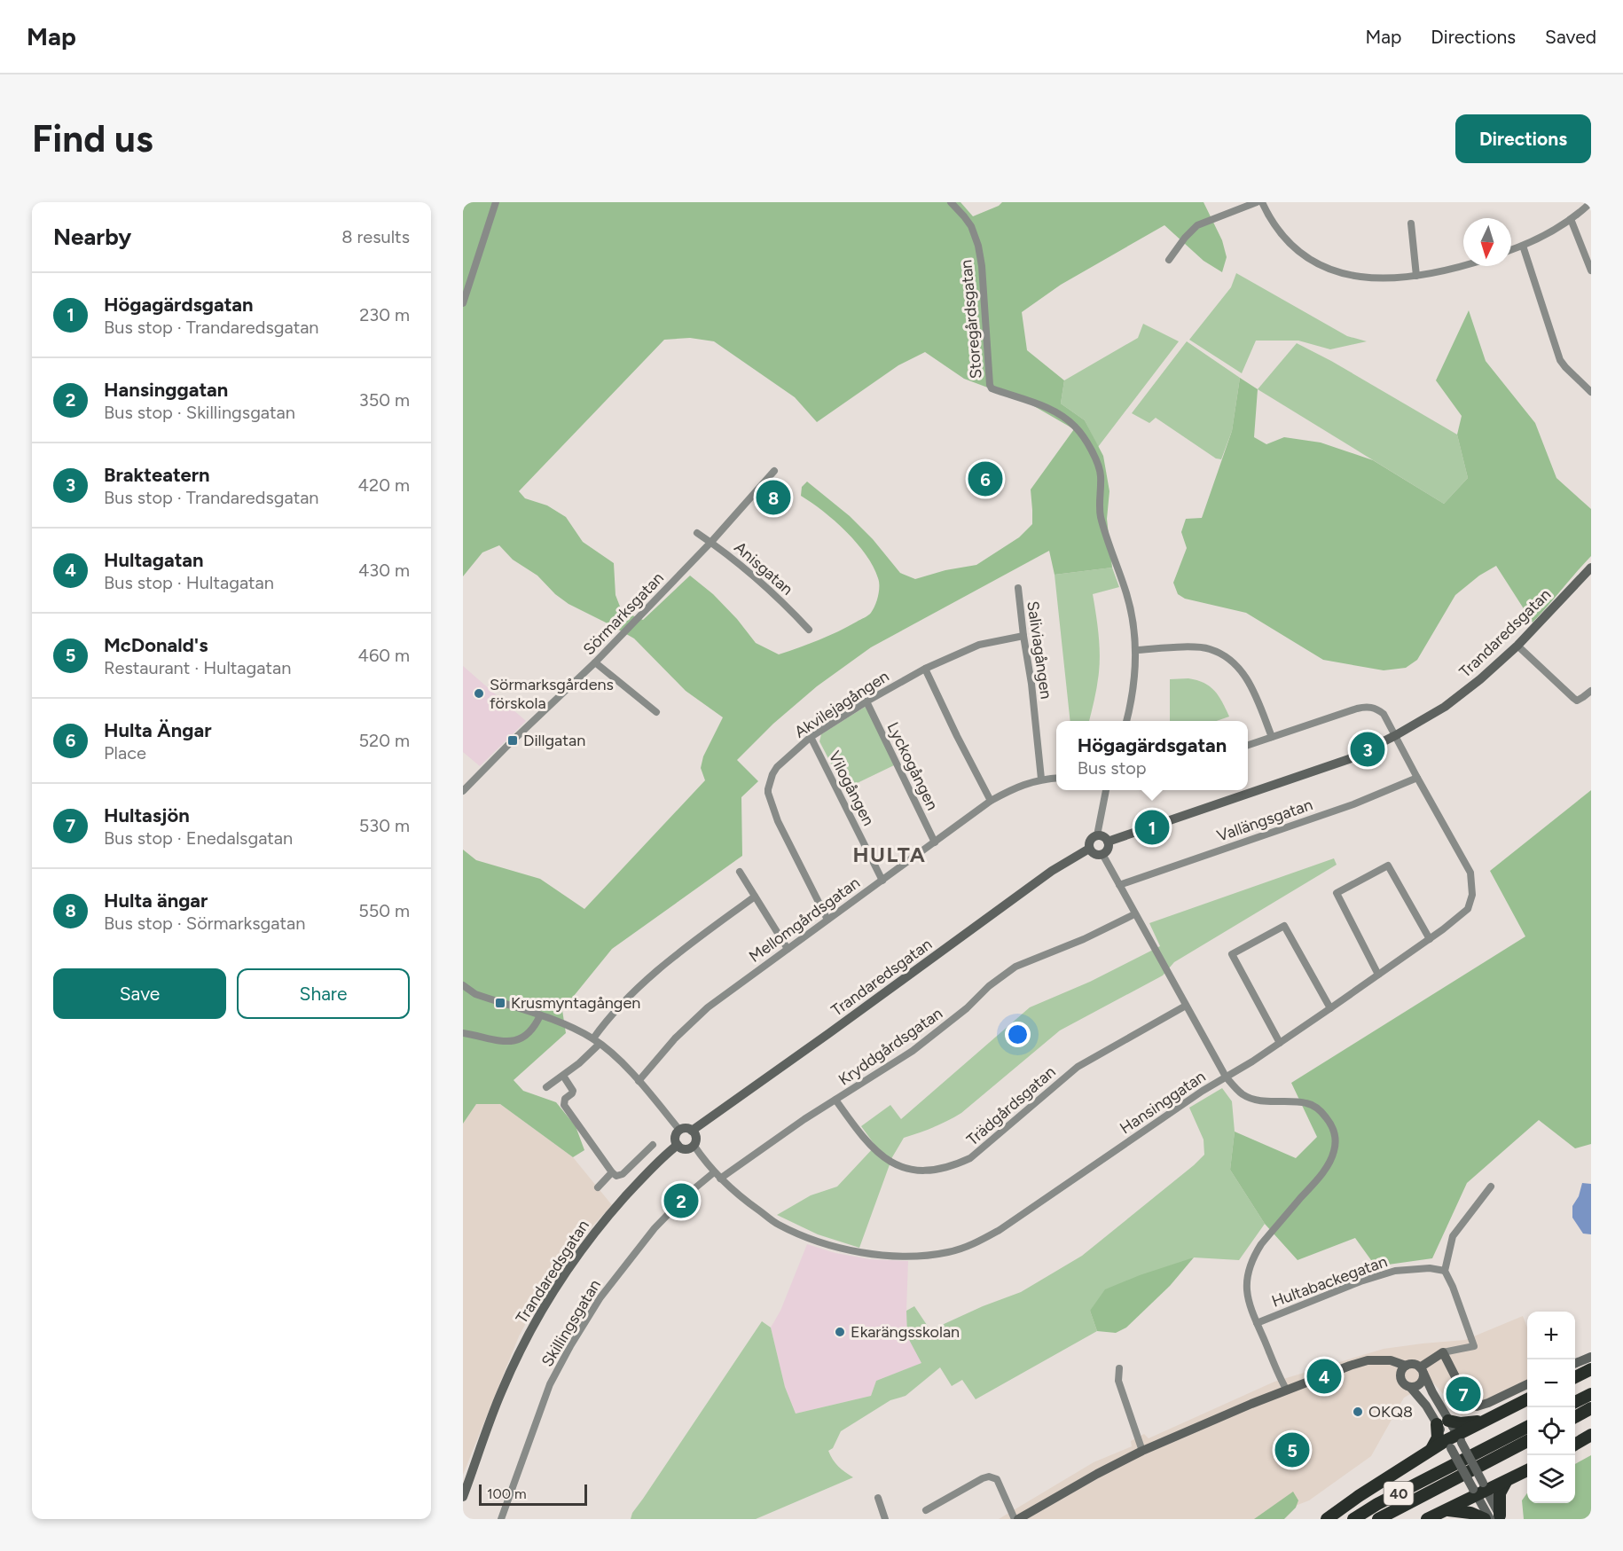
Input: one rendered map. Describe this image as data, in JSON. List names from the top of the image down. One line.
{"streets":{"highway":["40"],"street":["Storegårdsgatan","Anisgatan","Sörmarksgatan","Trandaredsgatan","Saliviagången","Akvilejagången","Lyckogången","Vilogången","Vallängsgatan","Mellomgårdsgatan","Kryddgårdsgatan","Hansinggatan","Trädgårdsgatan","Hultabackegatan","Skillingsgatan"]},"crossings":[["Anisgatan","Sörmarksgatan"],["Trandaredsgatan","Hansinggatan"],["Saliviagången","Akvilejagången"],["Saliviagången","Mellomgårdsgatan"],["Akvilejagången","Lyckogången"],["Akvilejagången","Vilogången"],["Akvilejagången","Mellomgårdsgatan"],["Lyckogången","Mellomgårdsgatan"],["Vilogången","Mellomgårdsgatan"],["Vallängsgatan","Hansinggatan"],["Kryddgårdsgatan","Hansinggatan"],["Kryddgårdsgatan","Trädgårdsgatan"],["Hansinggatan","Skillingsgatan"]],"districts":["HULTA"],"places":{"other":["Sörmarksgårdens förskola","Ekarängsskolan","OKQ8"],"transit":["Dillgatan","Krusmyntagången"]},"scale_bar":"100 m","north":"bottom","page":{"header":"Map","nav":["Map","Directions","Saved"],"buttons":["Directions",["Save","Share"]],"title":"Find us","heading":["Nearby","8 results"],"list":[{"mark":"1","name":"Högagärdsgatan","note":"Bus stop · Trandaredsgatan","value":"230 m"},{"mark":"2","name":"Hansinggatan","note":"Bus stop · Skillingsgatan","value":"350 m"},{"mark":"3","name":"Brakteatern","note":"Bus stop · Trandaredsgatan","value":"420 m"},{"mark":"4","name":"Hultagatan","note":"Bus stop · Hultagatan","value":"430 m"},{"mark":"5","name":"McDonald's","note":"Restaurant · Hultagatan","value":"460 m"},{"mark":"6","name":"Hulta Ängar","note":"Place","value":"520 m"},{"mark":"7","name":"Hultasjön","note":"Bus stop · Enedalsgatan","value":"530 m"},{"mark":"8","name":"Hulta ängar","note":"Bus stop · Sörmarksgatan","value":"550 m"}],"pins":["6","8","3","1","2","4","7","5"],"popup":["Högagärdsgatan","Bus stop"],"map_buttons":["+","−"],"scale":"100 m"}}
